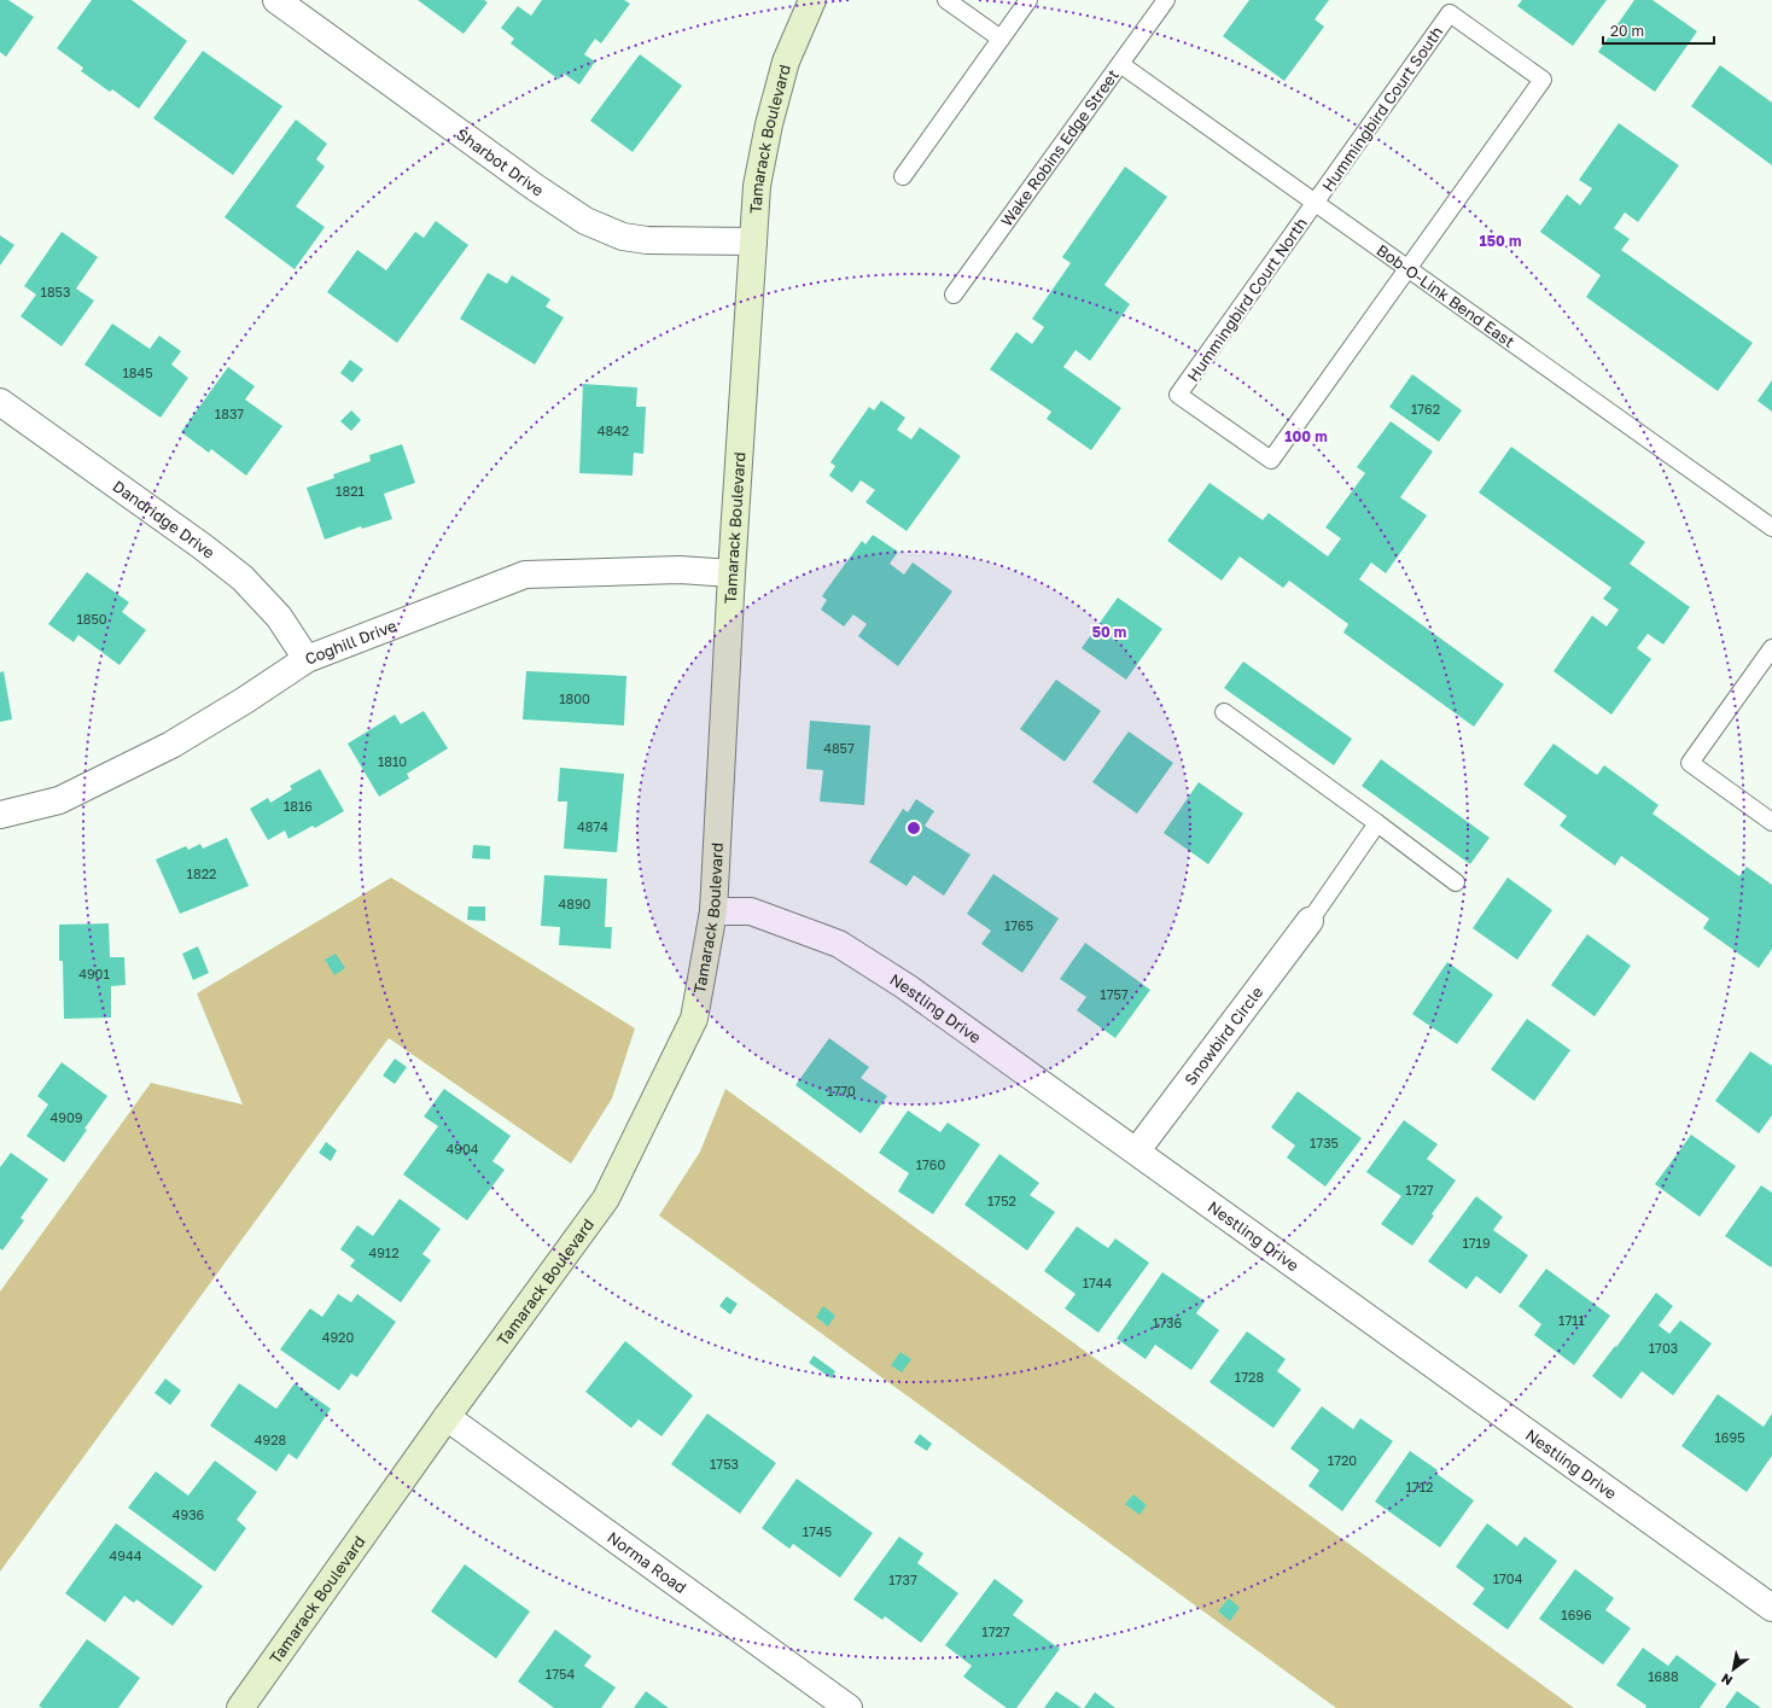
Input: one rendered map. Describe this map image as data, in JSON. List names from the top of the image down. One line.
{"streets":{"street":["Tamarack Boulevard","Sharbot Drive","Dandridge Drive","Coghill Drive","Nestling Drive","Snowbird Circle","Norma Road"],"lane":["Hummingbird Court South","Wake Robins Edge Street","Bob-O-Link Bend East","Hummingbird Court North"]},"crossings":[["Hummingbird Court South","Bob-O-Link Bend East"],["Hummingbird Court South","Hummingbird Court North"],["Tamarack Boulevard","Sharbot Drive"],["Tamarack Boulevard","Coghill Drive"],["Tamarack Boulevard","Nestling Drive"],["Tamarack Boulevard","Norma Road"],["Wake Robins Edge Street","Bob-O-Link Bend East"],["Bob-O-Link Bend East","Hummingbird Court North"],["Dandridge Drive","Coghill Drive"],["Nestling Drive","Snowbird Circle"]],"house_numbers":["1853","1845","1762","1837","4842","1821","1850","1800","4857","1810","1816","4874","1822","4890","1765","4901","1757","1770","4909","1735","4904","1760","1727","1752","1719","4912","1744","1711","1736","4920","1703","1728","1695","4928","1720","1753","1712","4936","1745","4944","1704","1737","1696","1727","1754","1688"],"scale_bar":"20 m","north":"bottom left","rings":["150 m","100 m","50 m"]}
